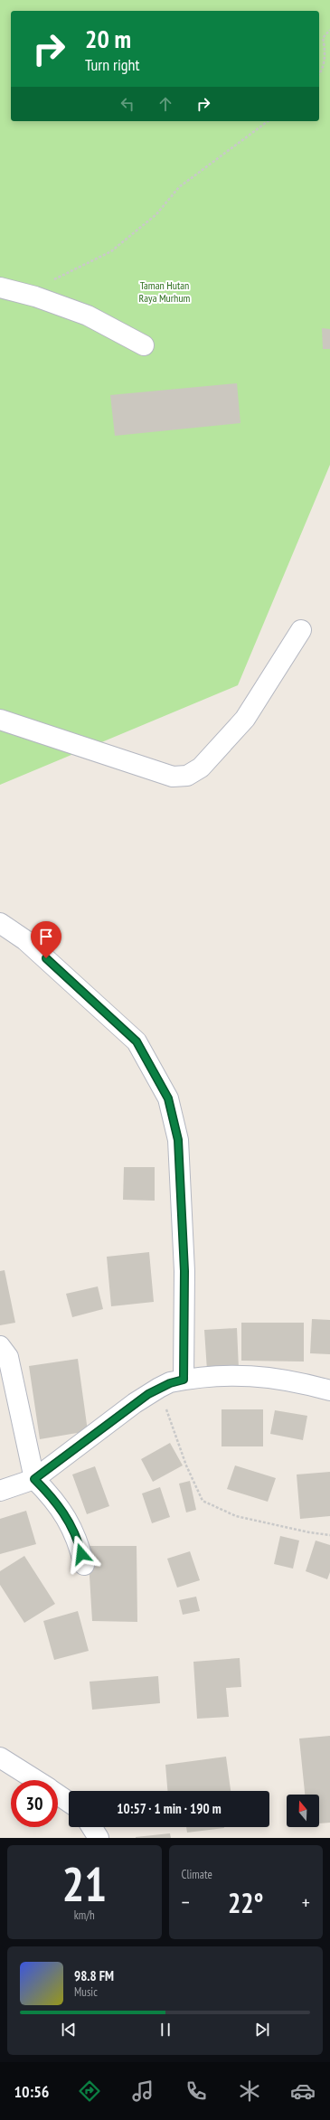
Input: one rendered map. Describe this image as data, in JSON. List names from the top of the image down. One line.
{"parks":["Taman Hutan Raya Murhum"],"north":"top","page":{"turn":["20 m","Turn right"],"limit":"30","trip":"10:57 · 1 min · 190 m","tile":[["21","km/h"],"Climate"],"heat":["−","22°","+"],"song":["98.8 FM","Music"],"tabs":"10:56"}}
